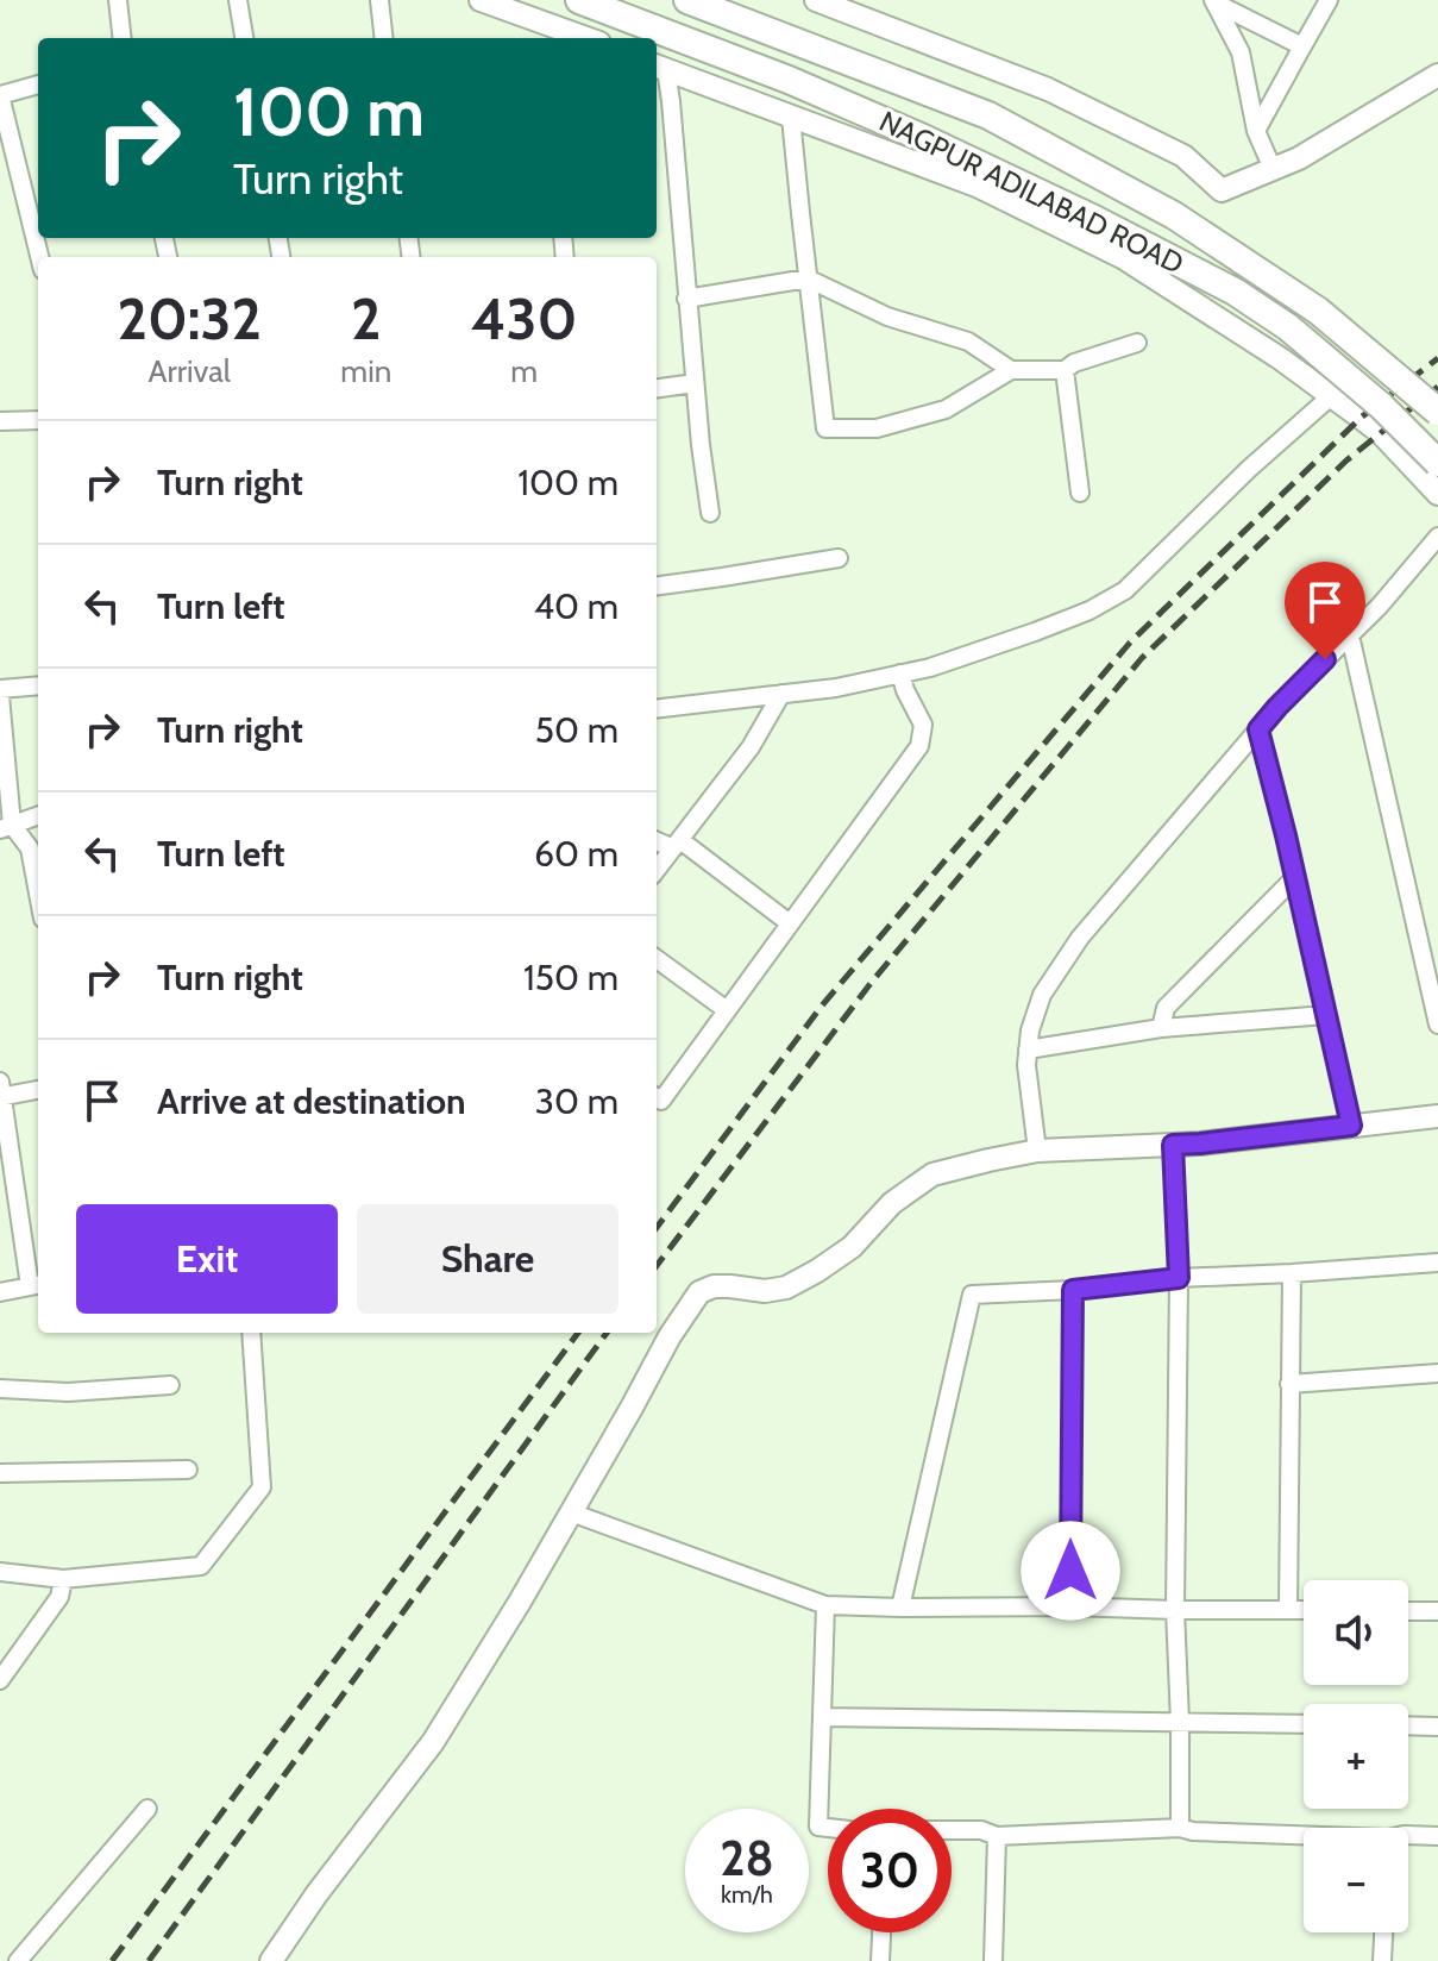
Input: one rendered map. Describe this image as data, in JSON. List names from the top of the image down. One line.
{"streets":{"highway":["NAGPUR ADILABAD ROAD"]},"page":{"turn":["100 m","Turn right"],"eta":["20:32","Arrival","2","min","430","m"],"list":[{"name":"Turn right","value":"100 m"},{"name":"Turn left","value":"40 m"},{"name":"Turn right","value":"50 m"},{"name":"Turn left","value":"60 m"},{"name":"Turn right","value":"150 m"},{"name":"Arrive at destination","value":"30 m"}],"buttons":["Exit","Share"],"map_buttons":["+","−"],"speed":"28 km/h","limit":"30"}}
